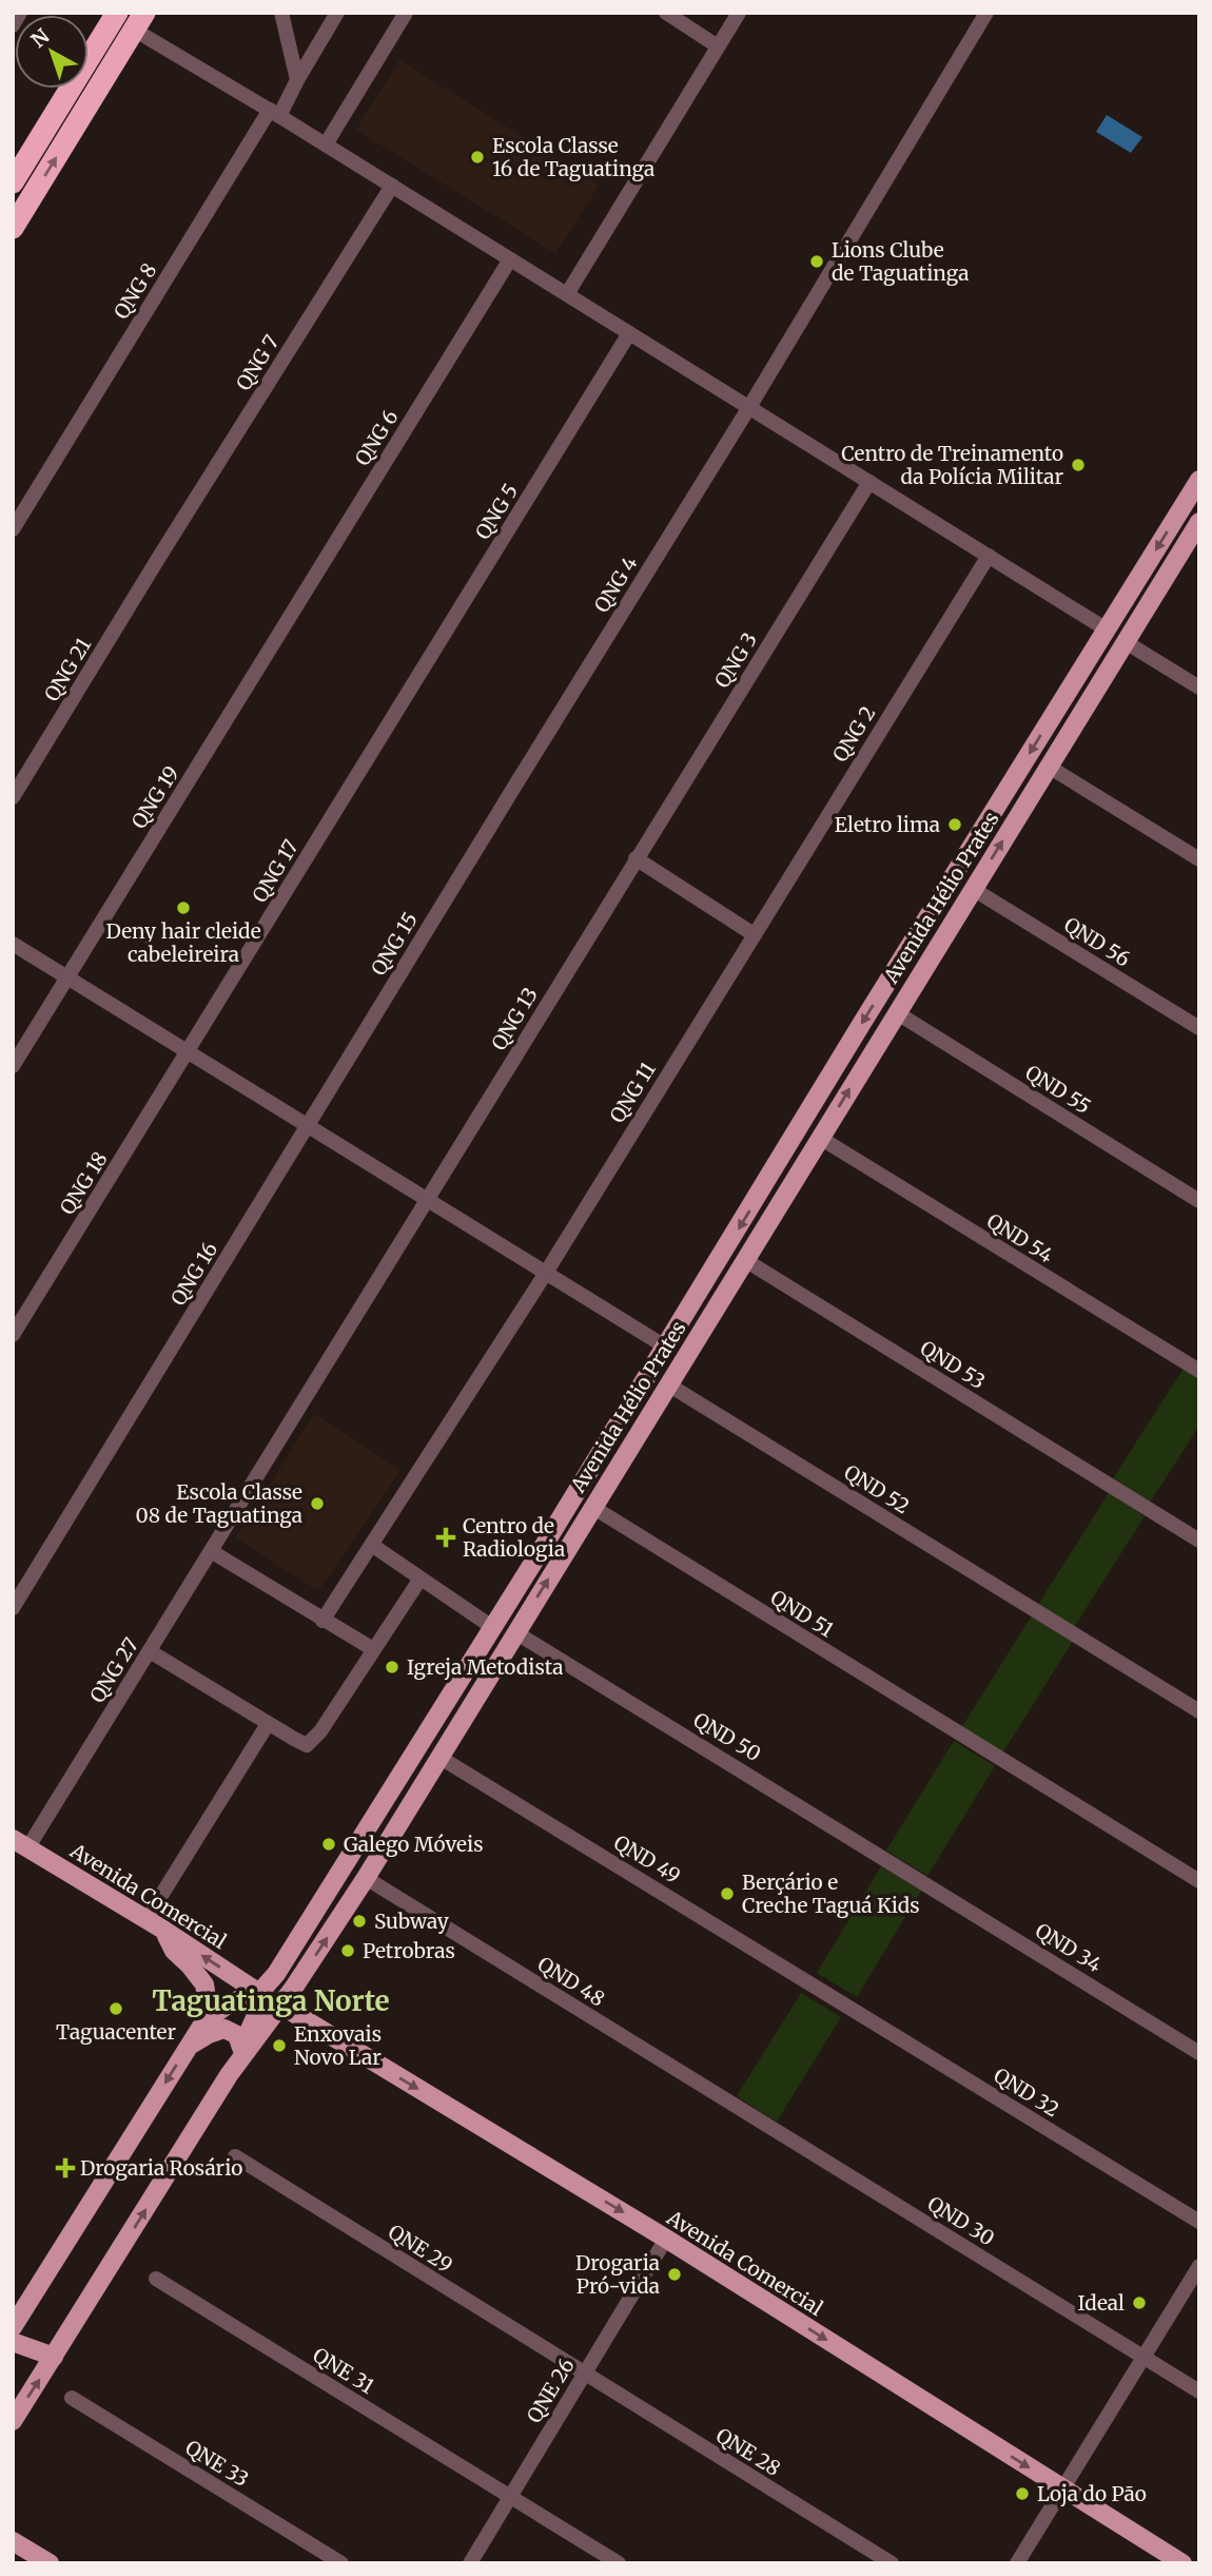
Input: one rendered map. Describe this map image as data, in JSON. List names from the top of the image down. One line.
{"streets":{"main road":["Avenida Hélio Prates","Avenida Comercial"],"street":["QNG 8","QNG 7","QNG 6","QNG 5","QNG 4","QNG 3","QNG 21","QNG 2","QNG 19","QNG 17","QND 56","QNG 15","QNG 13","QND 55","QNG 11","QNG 18","QND 54","QNG 16","QND 53","QND 52","QND 51","QNG 27","QND 50","QND 49","QND 34","QND 48","QND 32","QND 30","QNE 29","QNE 31","QNE 26","QNE 28","QNE 33"]},"crossings":[["QNG 7","QNG 21"],["QNG 6","QNG 19"],["QNG 5","QNG 17"],["QNG 4","QNG 15"],["QNG 3","QNG 13"],["QNG 2","QNG 11"],["QNG 17","QNG 18"],["Avenida Hélio Prates","QND 56"],["Avenida Hélio Prates","QND 55"],["Avenida Hélio Prates","QND 54"],["Avenida Hélio Prates","QND 53"],["Avenida Hélio Prates","QND 52"],["Avenida Hélio Prates","QND 51"],["Avenida Hélio Prates","QND 50"],["Avenida Hélio Prates","QND 49"],["Avenida Hélio Prates","Avenida Comercial"],["Avenida Hélio Prates","QND 48"],["QNG 15","QNG 16"],["QNG 13","QNG 27"],["QNG 27","Avenida Comercial"],["QND 50","QND 34"],["QND 49","QND 32"],["Avenida Comercial","QNE 26"],["QND 48","QND 30"],["QNE 29","QNE 26"],["QNE 29","QNE 28"],["QNE 31","QNE 26"],["QNE 26","QNE 28"]],"districts":["Taguatinga Norte"],"places":{"other":["Escola Classe 16 de Taguatinga","Lions Clube de Taguatinga","Centro de Treinamento da Polícia Militar","Eletro lima","Deny hair cleide cabeleireira","Escola Classe 08 de Taguatinga","Igreja Metodista","Galego Móveis","Berçário e Creche Taguá Kids","Subway","Petrobras","Taguacenter","Enxovais Novo Lar","Drogaria Pró-vida","Ideal","Loja do Pão"],"health":["Centro de Radiologia","Drogaria Rosário"]},"north":"top left"}
